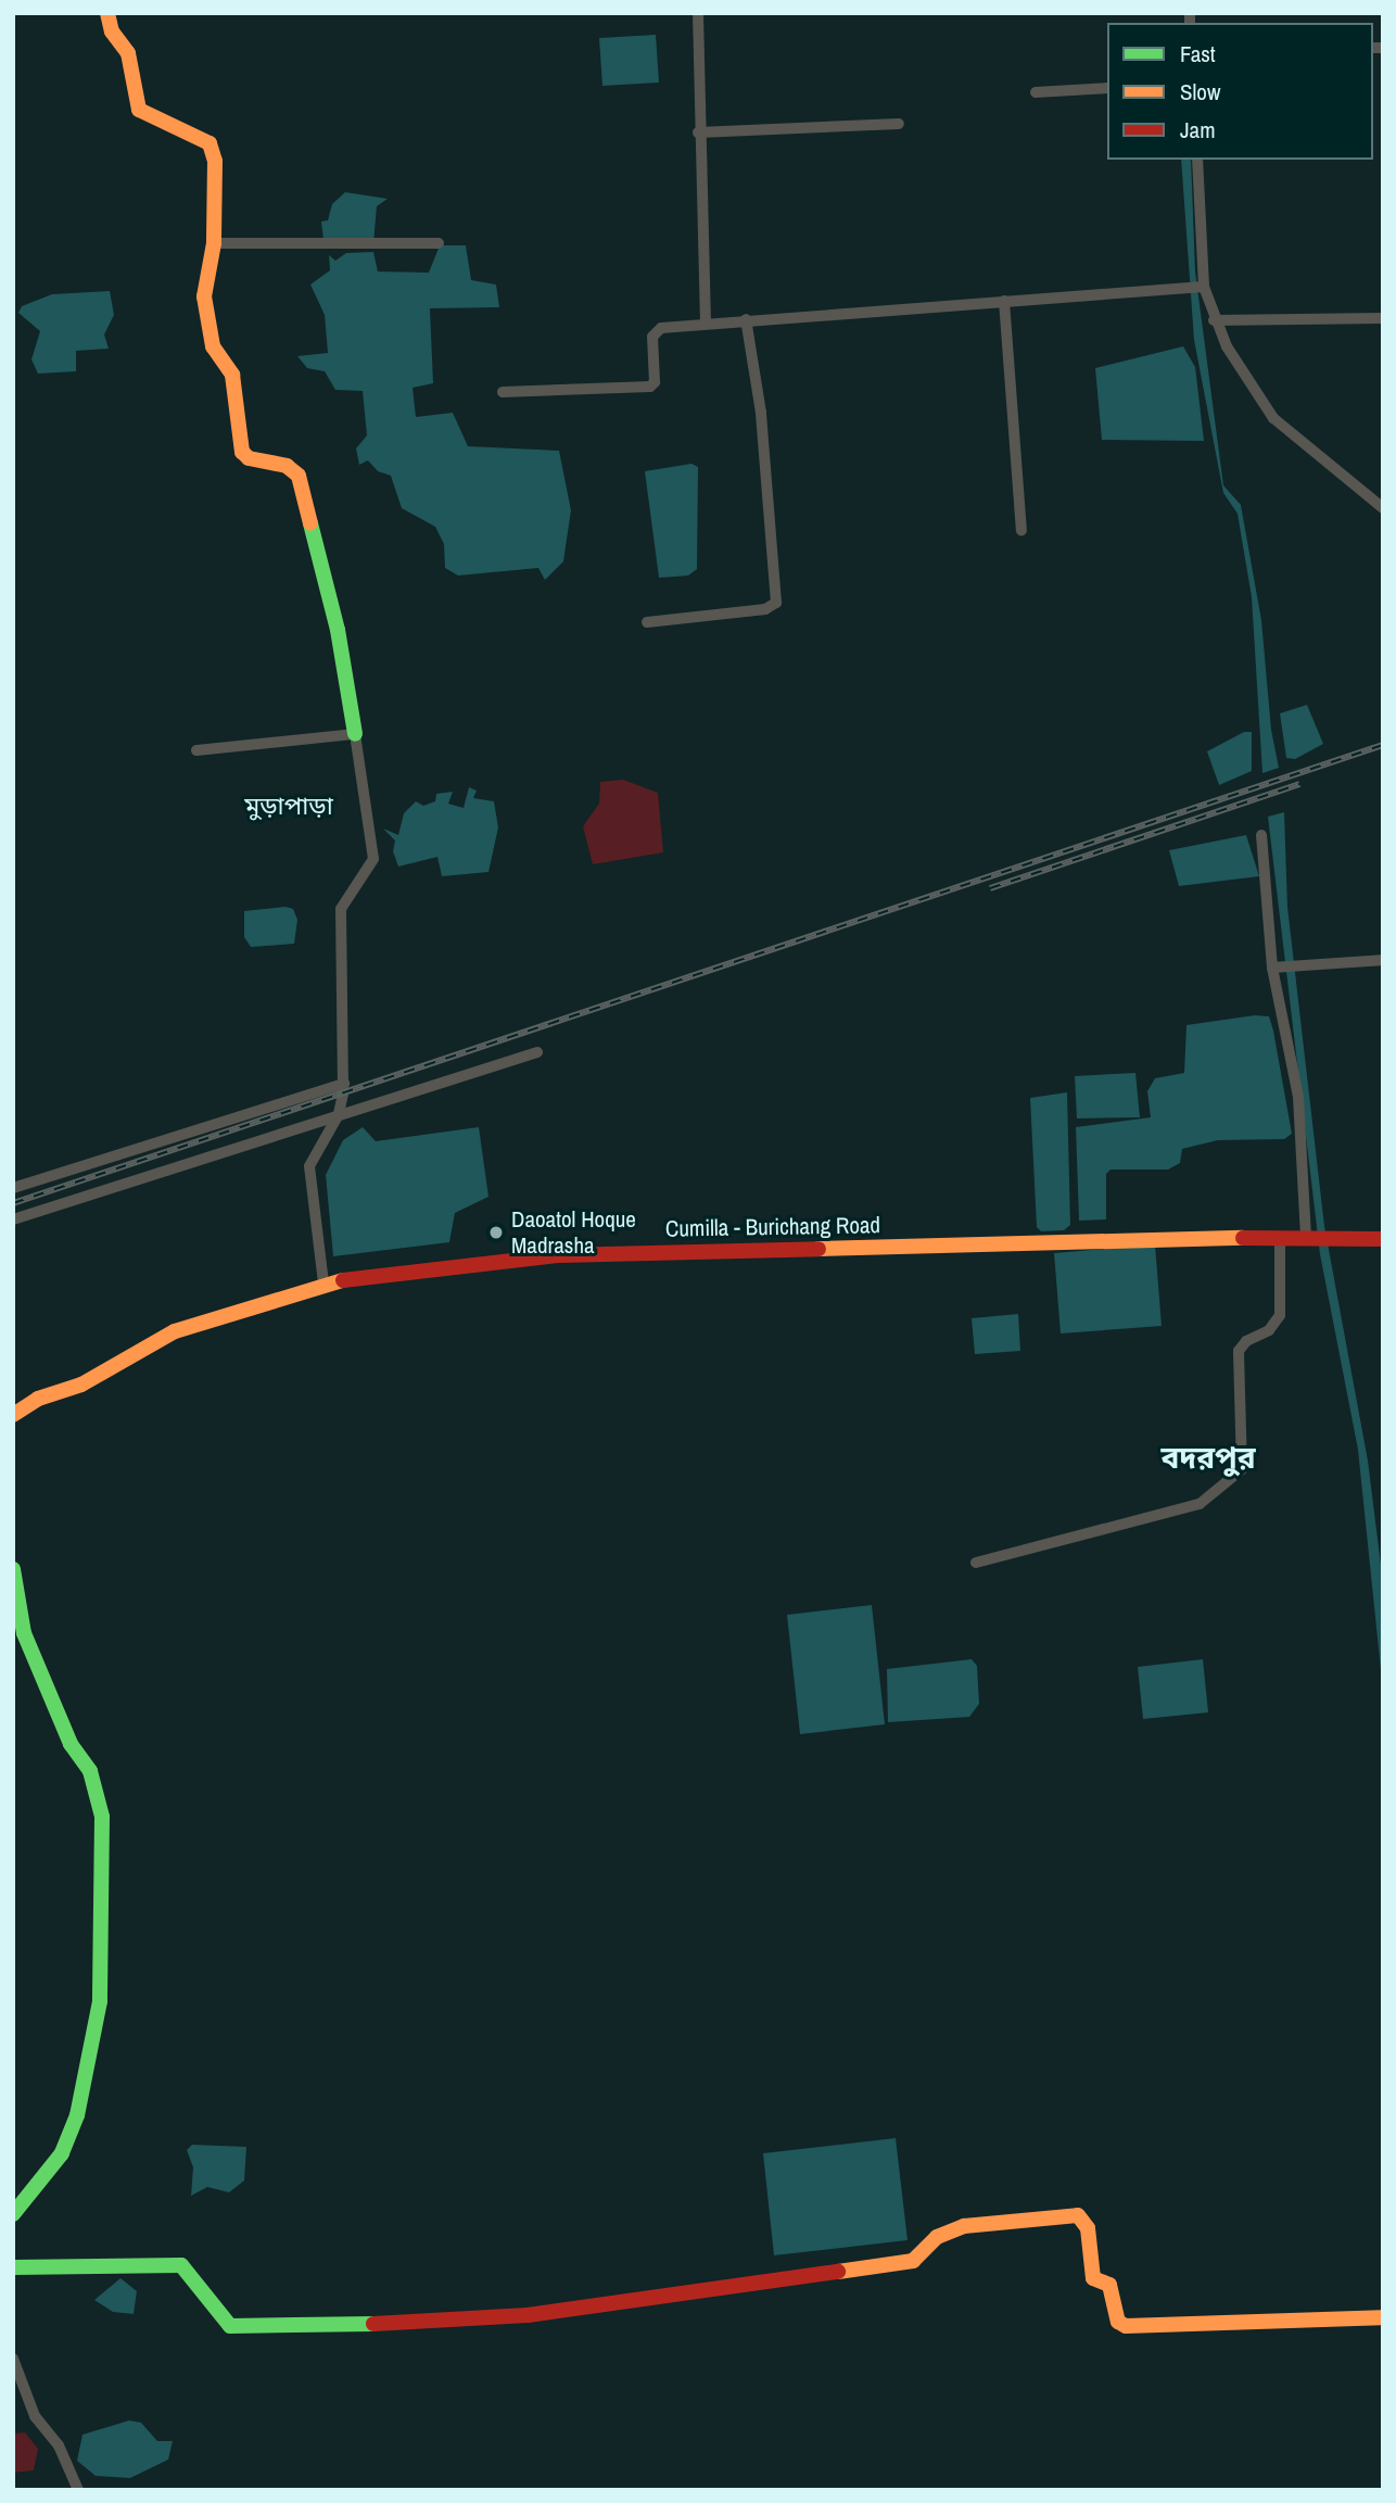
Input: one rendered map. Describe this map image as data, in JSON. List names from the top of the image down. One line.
{"streets":{"street":["Cumilla - Burichang Road"]},"districts":["মুড়াপাড়া","বদরপুর"],"places":["Daoatol Hoque Madrasha"],"legend":["Fast","Slow","Jam"]}
